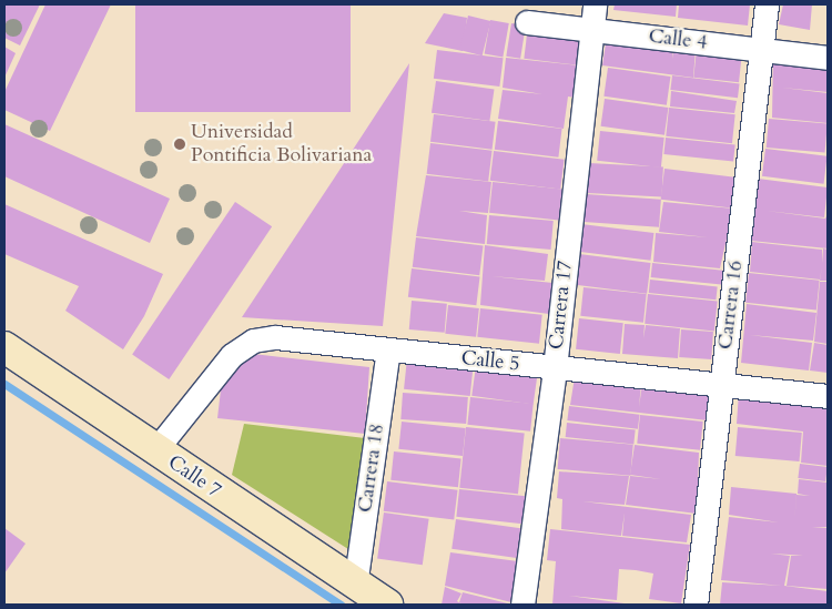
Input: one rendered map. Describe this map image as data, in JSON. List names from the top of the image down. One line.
{"streets":{"street":["Calle 4","Carrera 17","Carrera 16","Calle 5","Carrera 18","Calle 7"]},"crossings":[["Calle 4","Carrera 17"],["Calle 4","Carrera 16"],["Carrera 17","Calle 5"],["Carrera 16","Calle 5"],["Calle 5","Carrera 18"],["Calle 5","Calle 7"],["Carrera 18","Calle 7"]],"places":["Universidad Pontificia Bolivariana"]}
